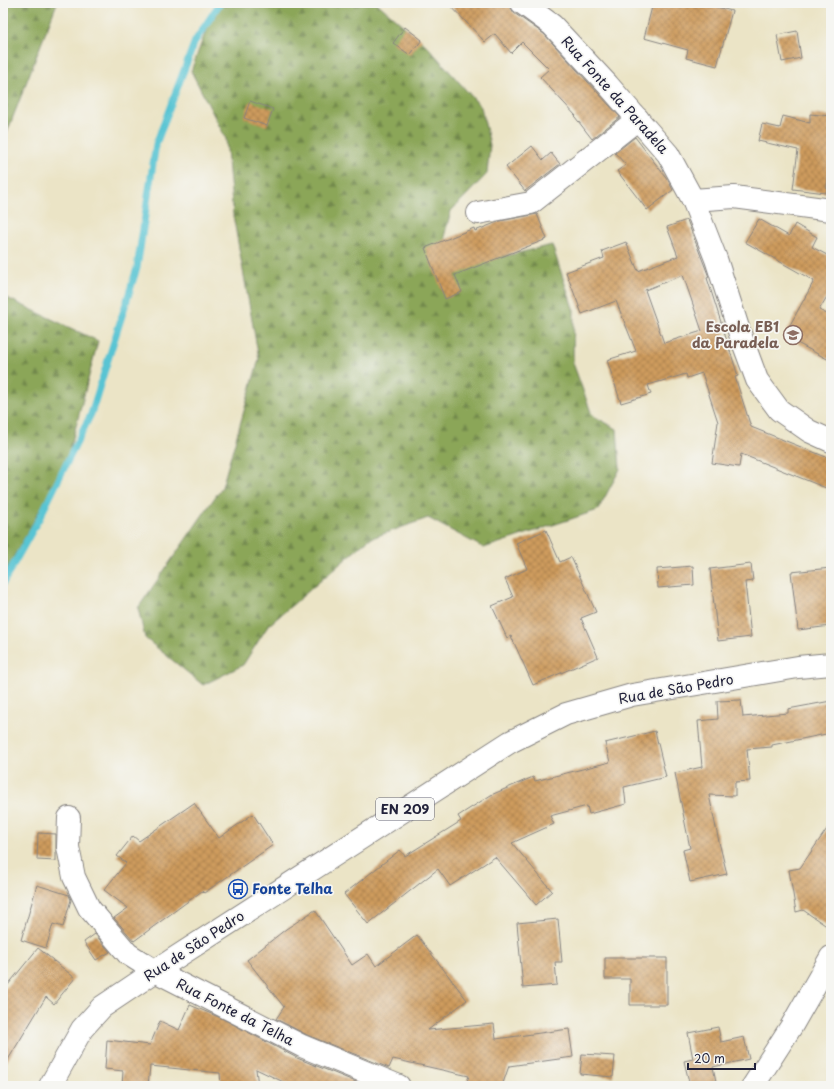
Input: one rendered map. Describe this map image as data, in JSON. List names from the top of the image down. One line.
{"streets":{"street":["Rua Fonte da Paradela","Rua de São Pedro","EN 209","Rua Fonte da Telha"]},"crossings":[["Rua de São Pedro","Rua Fonte da Telha"]],"places":{"school or university":["Escola EB1 da Paradela"],"bus stop":["Fonte Telha"]},"scale_bar":"20 m"}
